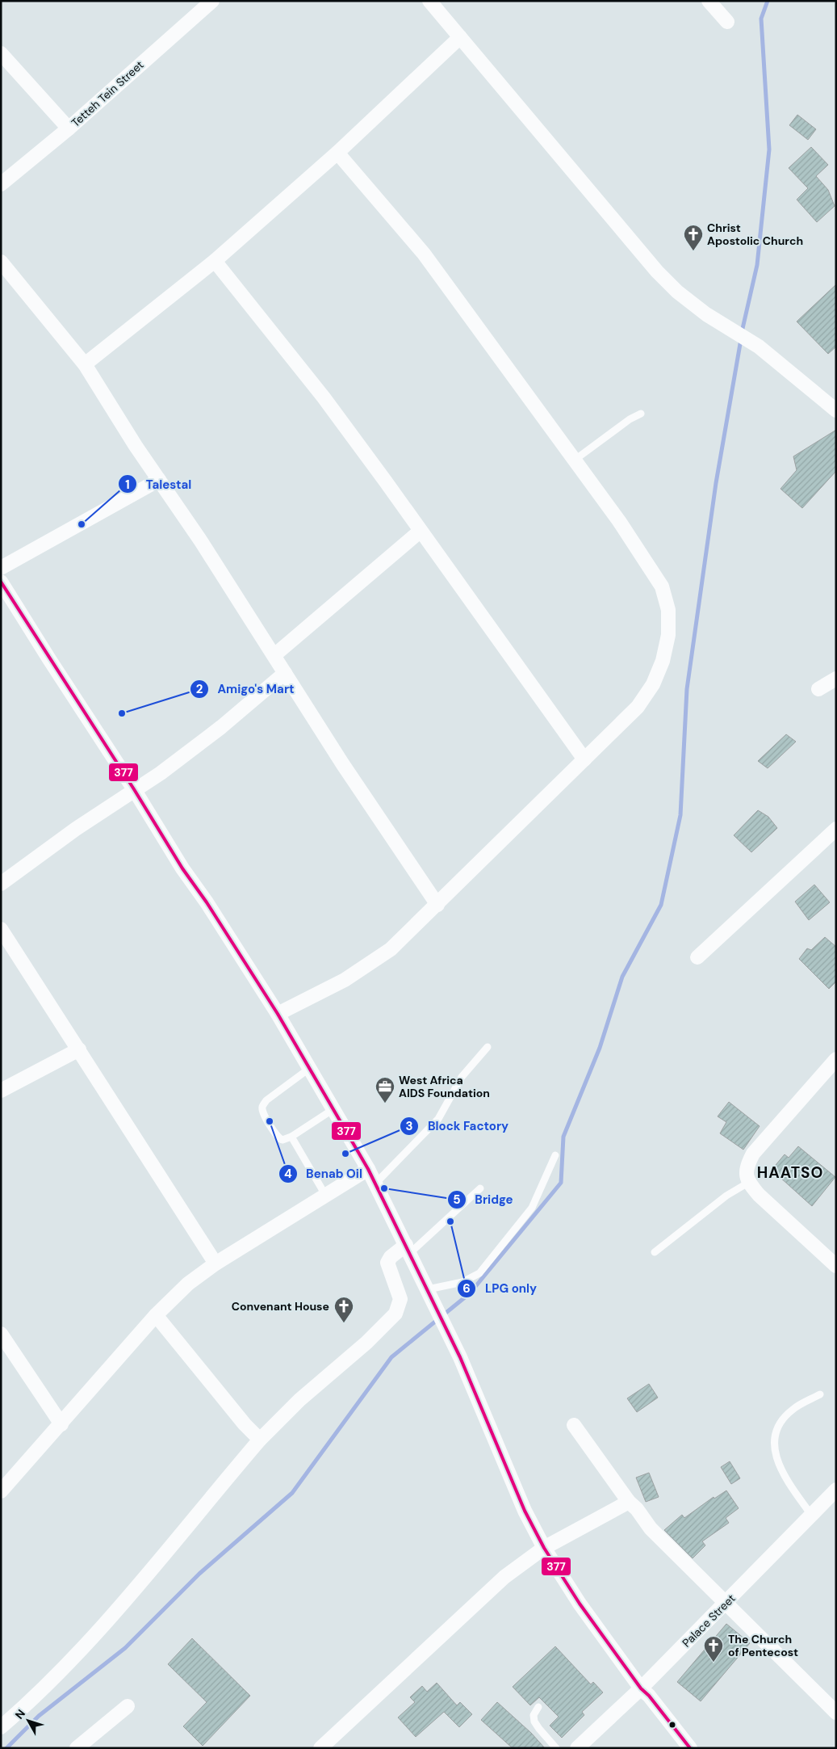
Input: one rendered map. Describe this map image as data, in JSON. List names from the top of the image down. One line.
{"streets":{"street":["Tetteh Tein Street","Palace Street"]},"districts":["HAATSO"],"places":{"church":["Christ Apostolic Church","Convenant House","The Church of Pentecost"],"other":["Talestal","Amigo's Mart","Benab Oil","Block Factory","Bridge","LPG only"],"office":["West Africa AIDS Foundation"]},"lines":["transit line 377"],"north":"top left"}
